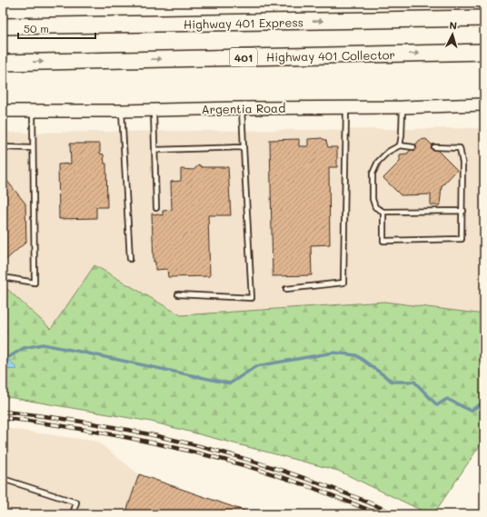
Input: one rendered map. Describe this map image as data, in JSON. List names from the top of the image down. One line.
{"streets":{"highway":["Highway 401 Express","Highway 401 Collector","401"],"street":["Argentia Road"]},"one_way":["Highway 401 Express","Highway 401 Collector"],"scale_bar":"50 m","north":"top"}
